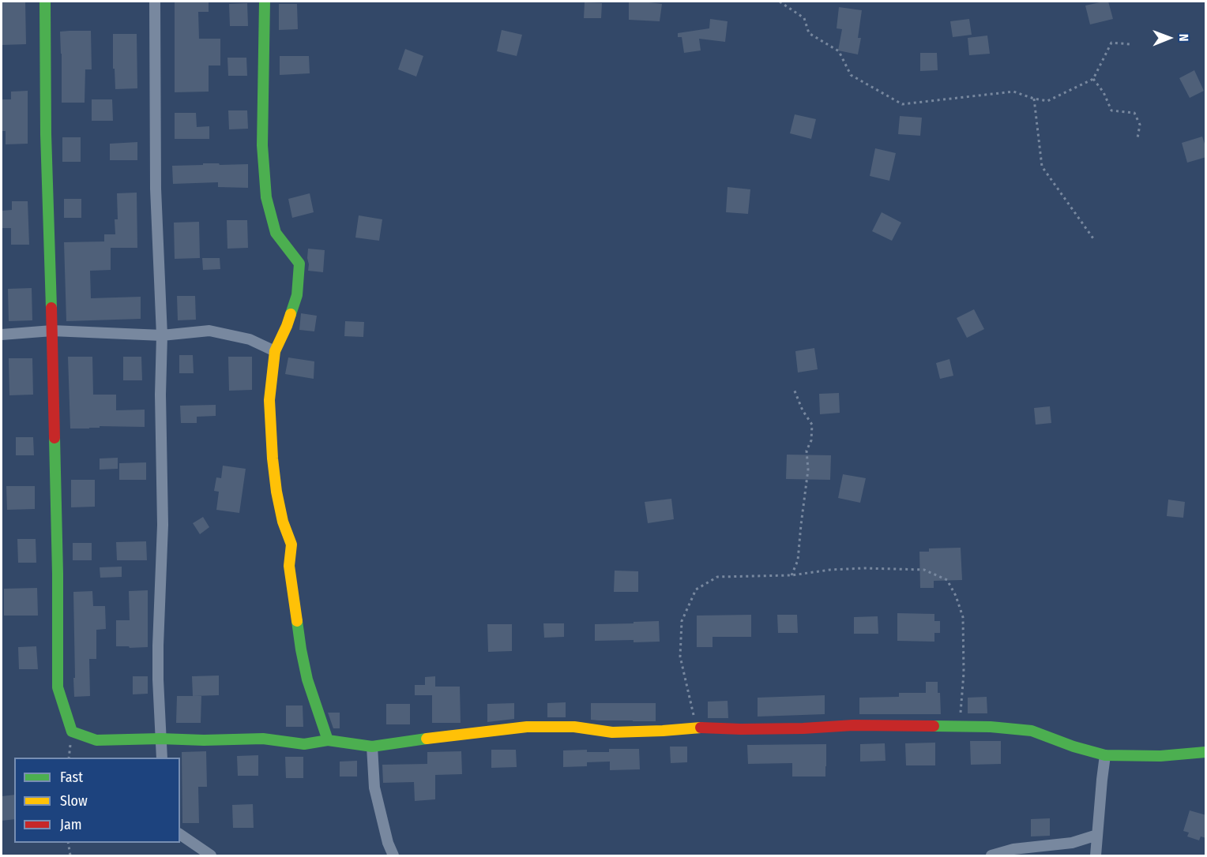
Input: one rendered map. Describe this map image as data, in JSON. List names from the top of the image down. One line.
{"legend":["Fast","Slow","Jam"],"north":"right"}
